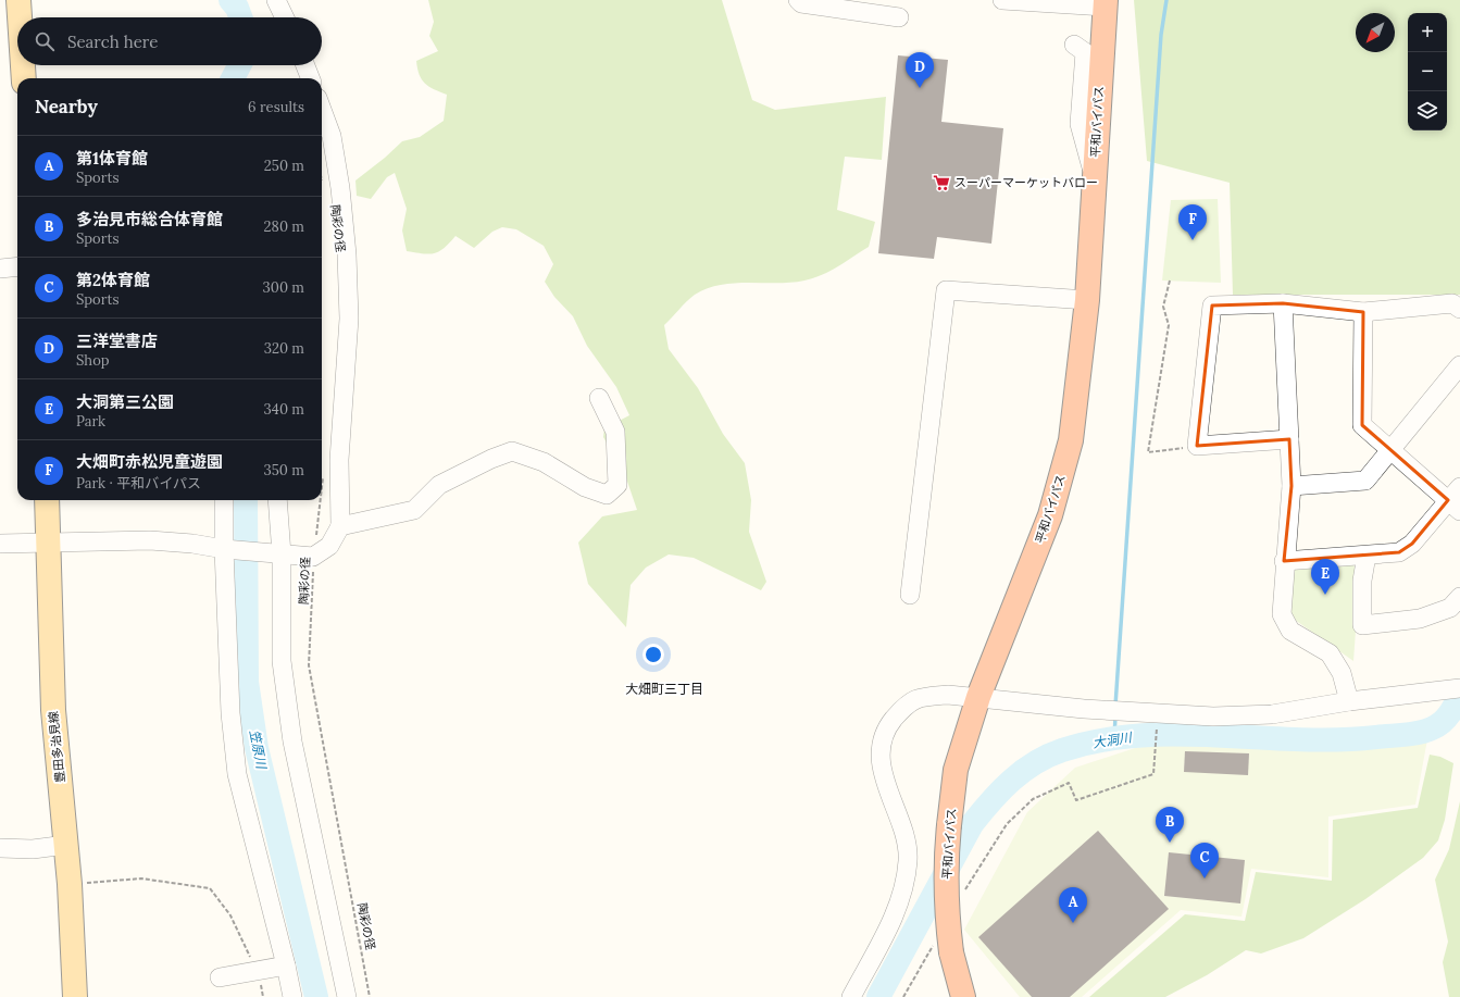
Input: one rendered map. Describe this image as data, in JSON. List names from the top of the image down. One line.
{"streets":{"highway":["平和バイパス"],"main road":["豊田多治見線"],"path":["陶彩の径"]},"districts":["大畑町三丁目"],"water":["大洞川","笠原川"],"places":{"supermarket":["スーパーマーケットバロー"]},"north":"bottom left","page":{"map_buttons":["+","−"],"search":"Search here","pins":["D","F","E","B","C","A"],"heading":["Nearby","6 results"],"list":[{"mark":"A","name":"第1体育館","note":"Sports","value":"250 m"},{"mark":"B","name":"多治見市総合体育館","note":"Sports","value":"280 m"},{"mark":"C","name":"第2体育館","note":"Sports","value":"300 m"},{"mark":"D","name":"三洋堂書店","note":"Shop","value":"320 m"},{"mark":"E","name":"大洞第三公園","note":"Park","value":"340 m"},{"mark":"F","name":"大畑町赤松児童遊園","note":"Park · 平和バイパス","value":"350 m"}]}}
